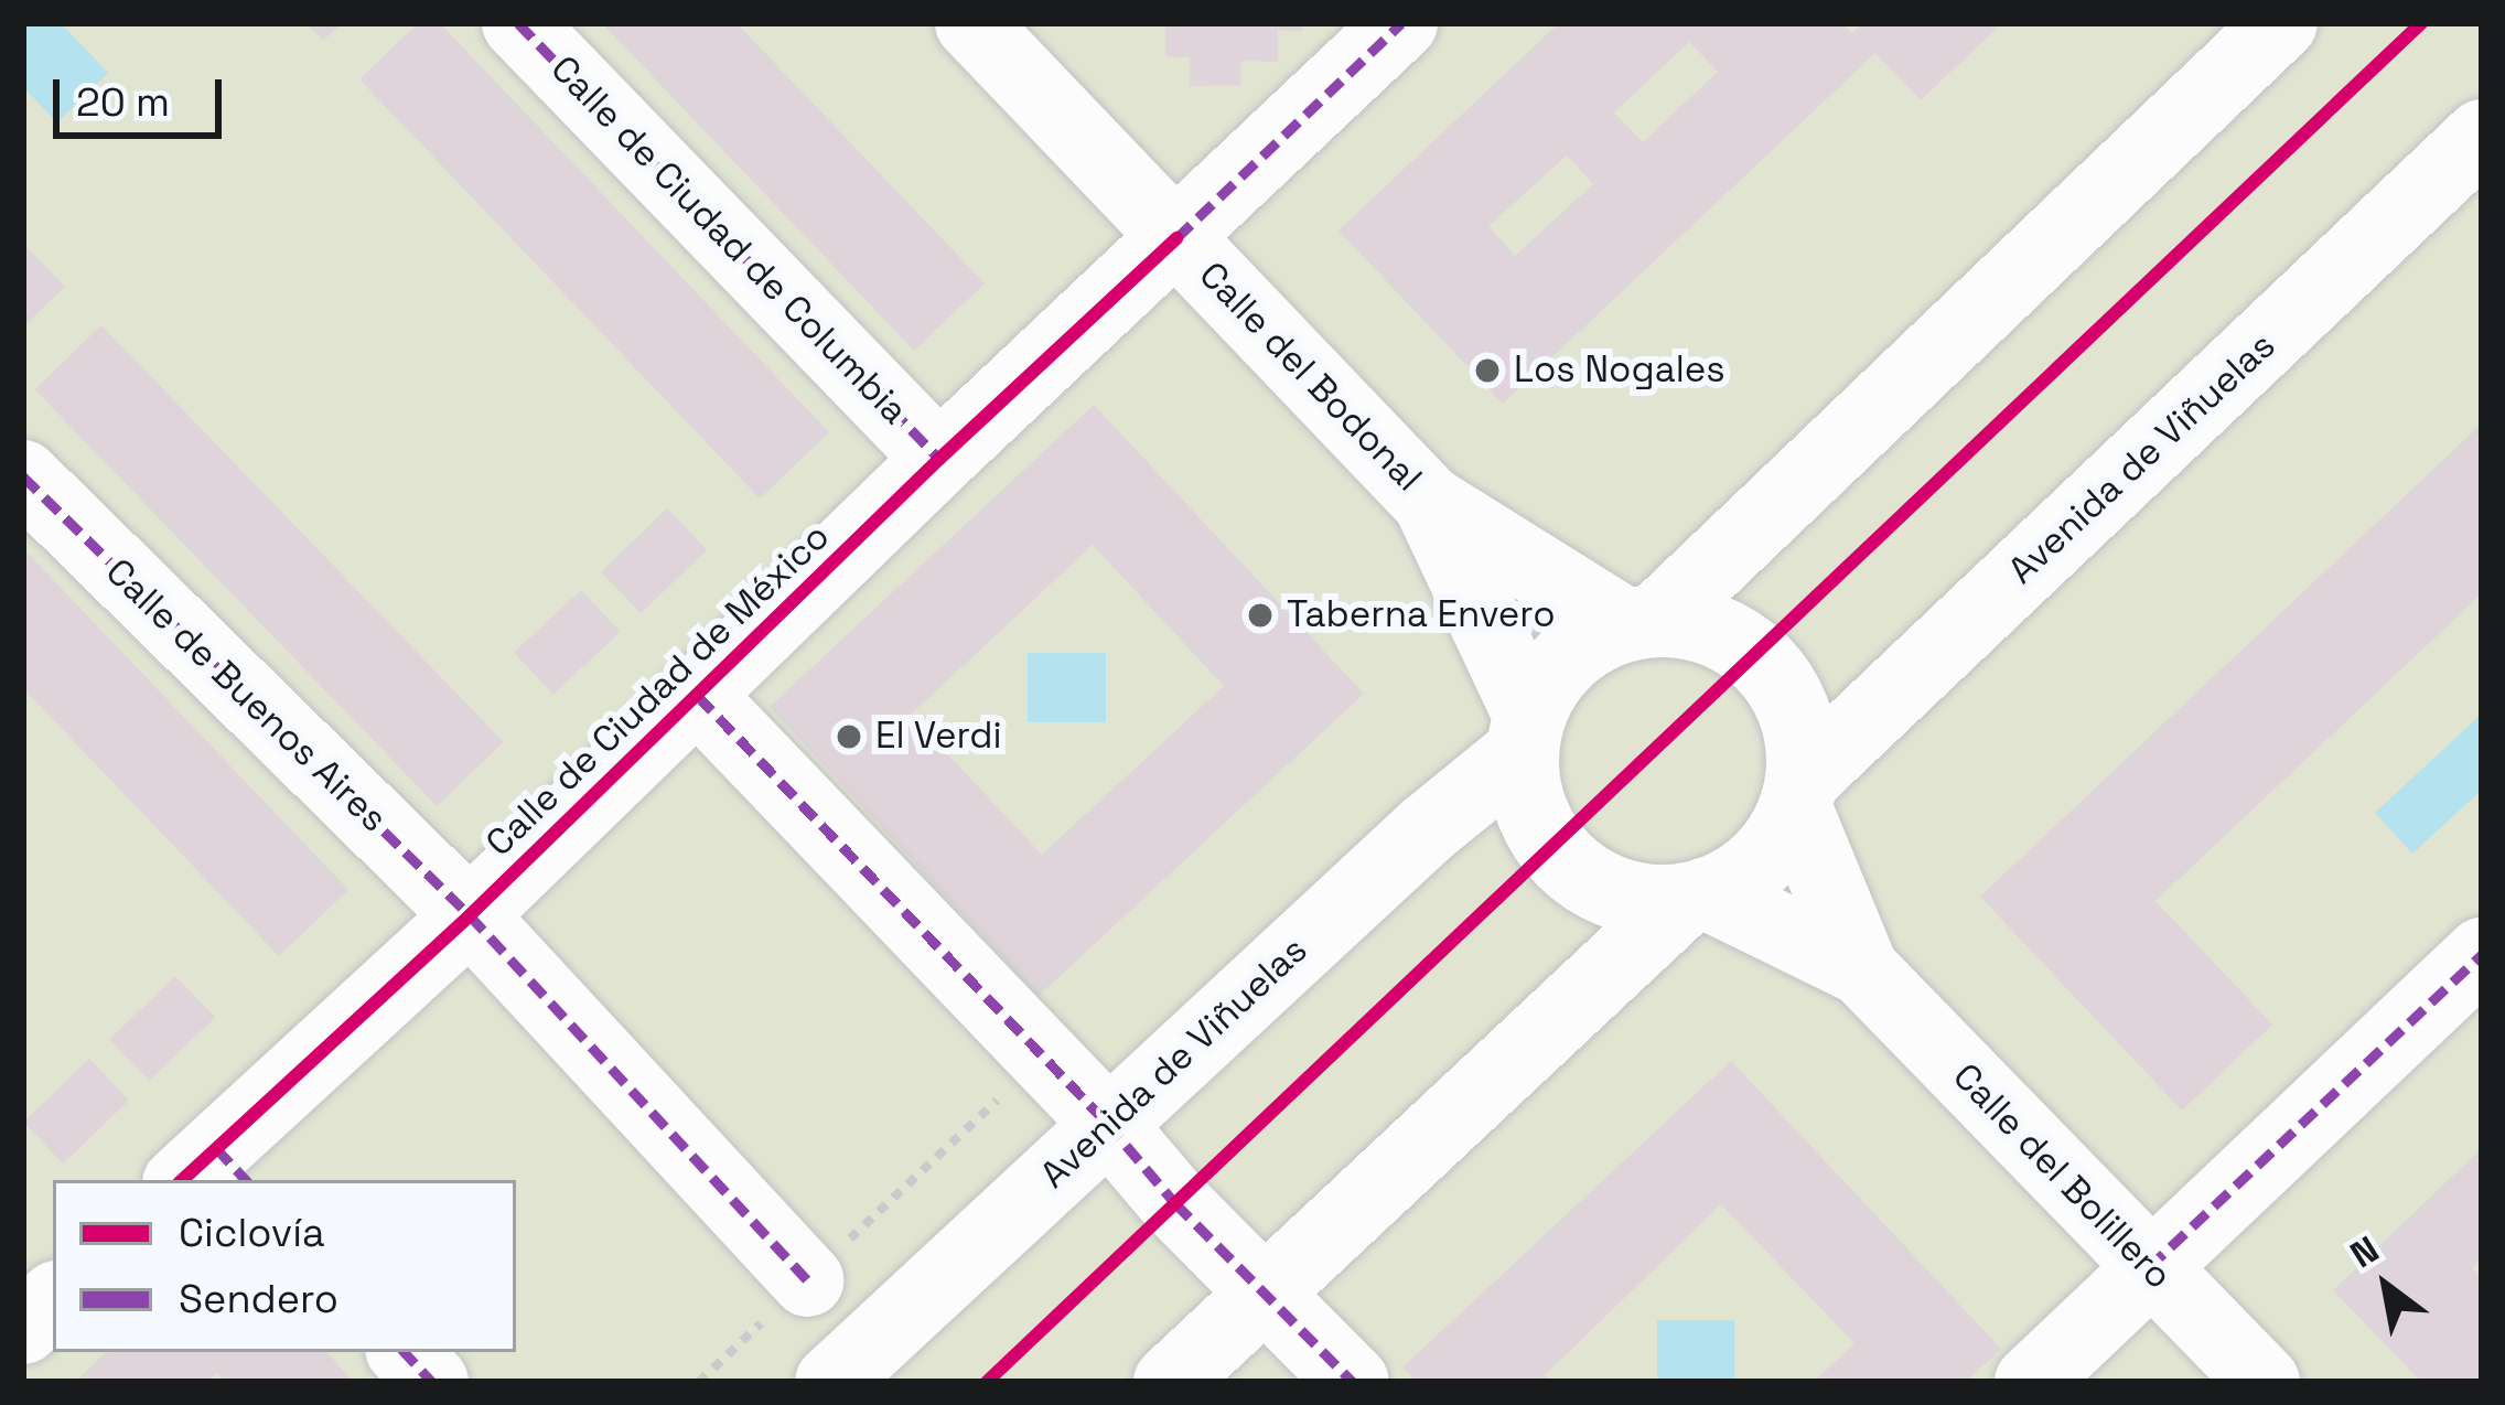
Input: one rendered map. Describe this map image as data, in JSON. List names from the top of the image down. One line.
{"streets":{"street":["Calle de Ciudad de Columbia","Calle del Bodonal","Avenida de Viñuelas","Calle de Ciudad de México","Calle de Buenos Aires","Calle del Bolillero"]},"crossings":[["Calle de Ciudad de Columbia","Calle de Ciudad de México"],["Calle del Bodonal","Avenida de Viñuelas"],["Calle del Bodonal","Calle de Ciudad de México"],["Calle de Ciudad de México","Calle de Buenos Aires"]],"places":["Los Nogales","Taberna Envero","El Verdi"],"legend":["Ciclovía","Sendero"],"scale_bar":"20 m","north":"top left"}
